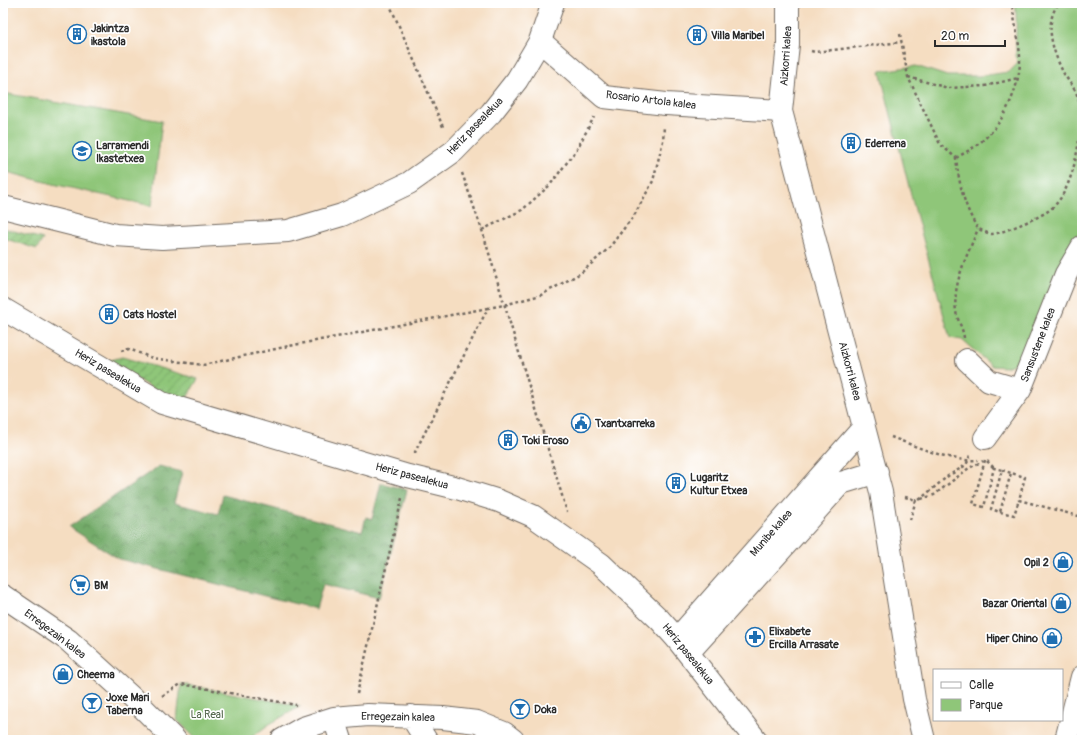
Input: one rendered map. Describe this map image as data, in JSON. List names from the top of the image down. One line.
{"streets":{"street":["Aizkorri kalea","Rosario Artola kalea","Heriz pasealekua","Sansustene kalea","Munibe kalea","Erregezain kalea"]},"crossings":[["Aizkorri kalea","Rosario Artola kalea"],["Aizkorri kalea","Munibe kalea"],["Rosario Artola kalea","Heriz pasealekua"],["Heriz pasealekua","Munibe kalea"]],"parks":["La Real"],"places":{"building":["Jakintza ikastola","Villa Maribel","Ederrena","Cats Hostel","Toki Eroso","Lugaritz Kultur Etxea"],"school or university":["Larramendi Ikastetxea"],"public building":["Txantxarreka"],"shop":["Opil 2","Bazar Oriental","Hiper Chino","Cheema"],"supermarket":["BM"],"pharmacy":["Elixabete Ercilla Arrasate"],"bar":["Joxe Mari Taberna","Doka"]},"legend":["Calle","Parque"],"scale_bar":"20 m"}
